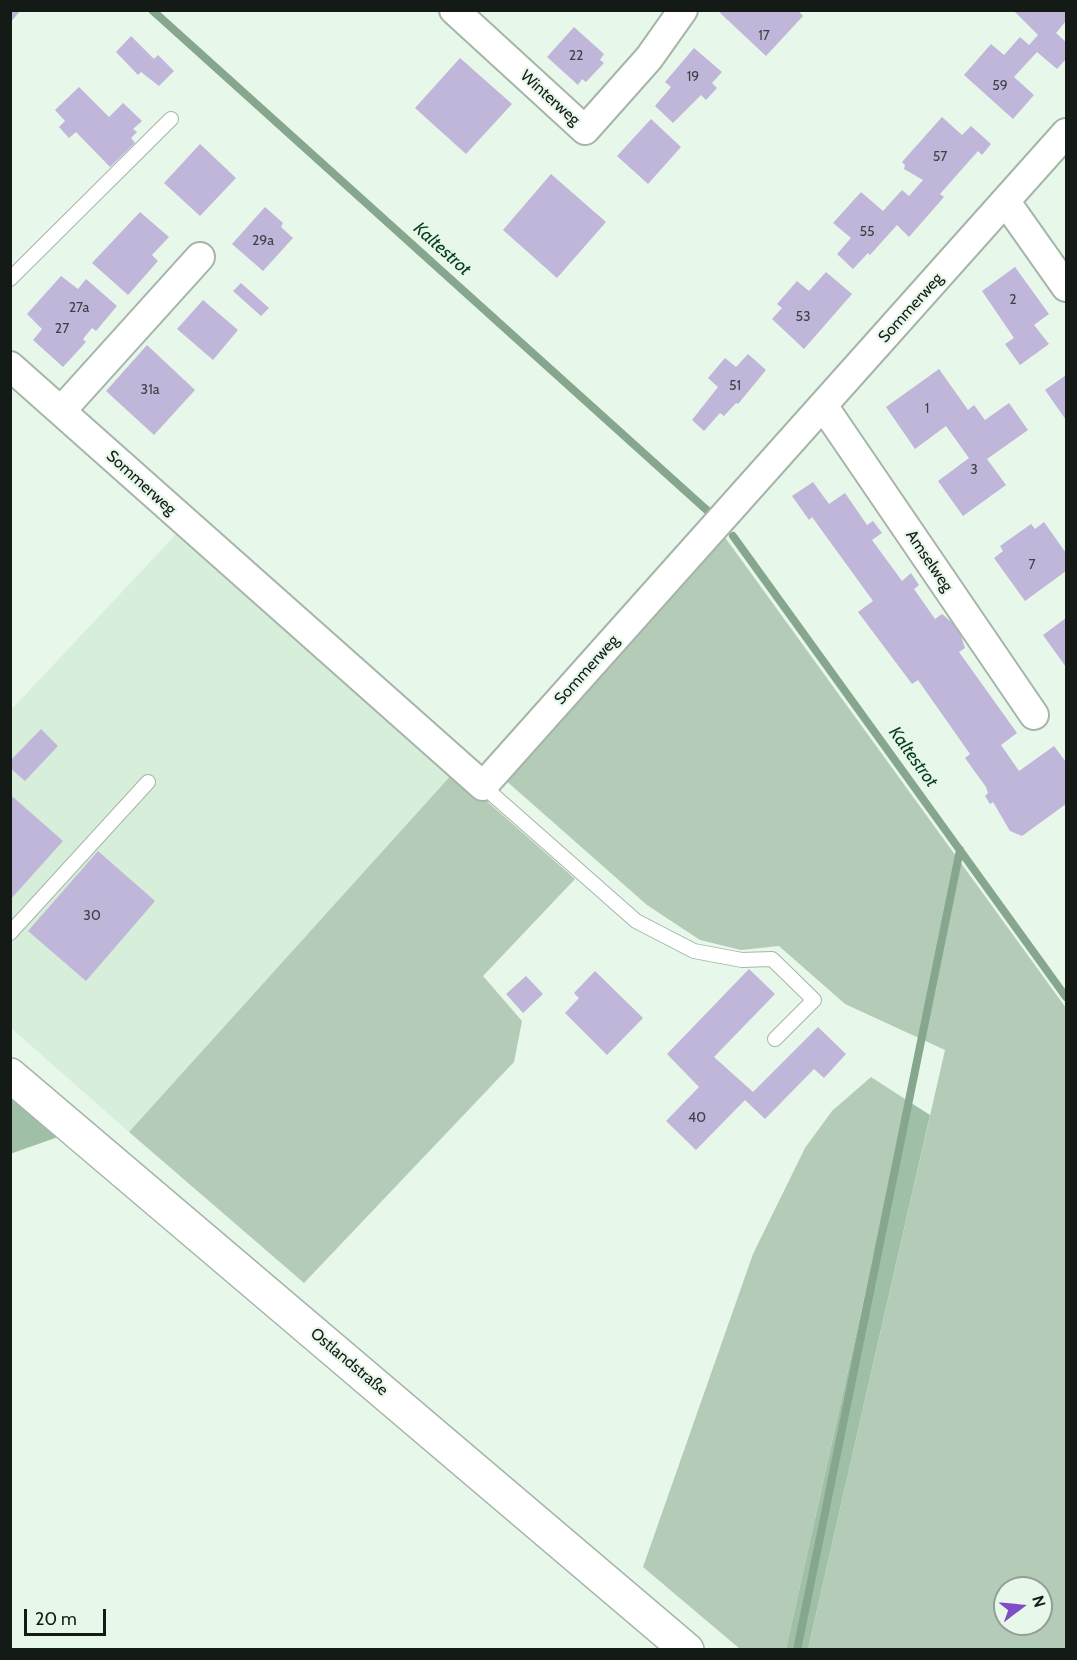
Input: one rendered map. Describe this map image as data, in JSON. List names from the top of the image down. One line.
{"streets":{"main road":["Ostlandstraße"],"street":["Winterweg","Sommerweg","Amselweg"]},"crossings":[["Sommerweg","Amselweg"]],"water":["Kaltestrot"],"house_numbers":["17","22","19","59","57","55","29a","2","27a","53","27","51","31a","1","3","7","30","40"],"scale_bar":"20 m","north":"right"}
